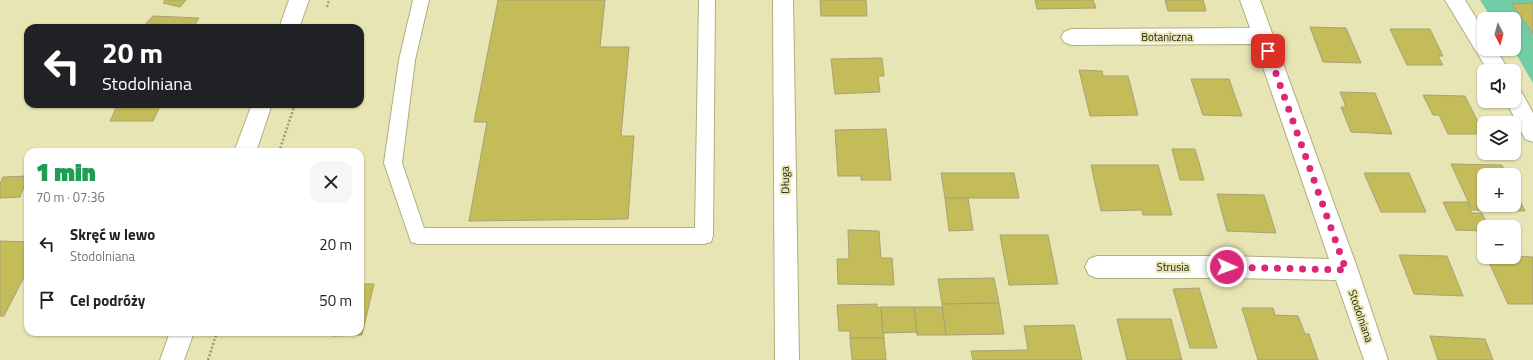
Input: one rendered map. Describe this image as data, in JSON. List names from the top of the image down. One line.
{"streets":{"street":["Botaniczna","Długa","Strusia","Stodolniana"]},"crossings":[["Botaniczna","Stodolniana"],["Strusia","Stodolniana"]],"north":"bottom","page":{"map_buttons":["+","−"],"turn":["20 m","Stodolniana"],"heading":["1 min","70 m · 07:36"],"list":[{"name":"Skręć w lewo","note":"Stodolniana","value":"20 m"},{"name":"Cel podróży","value":"50 m"}]}}
